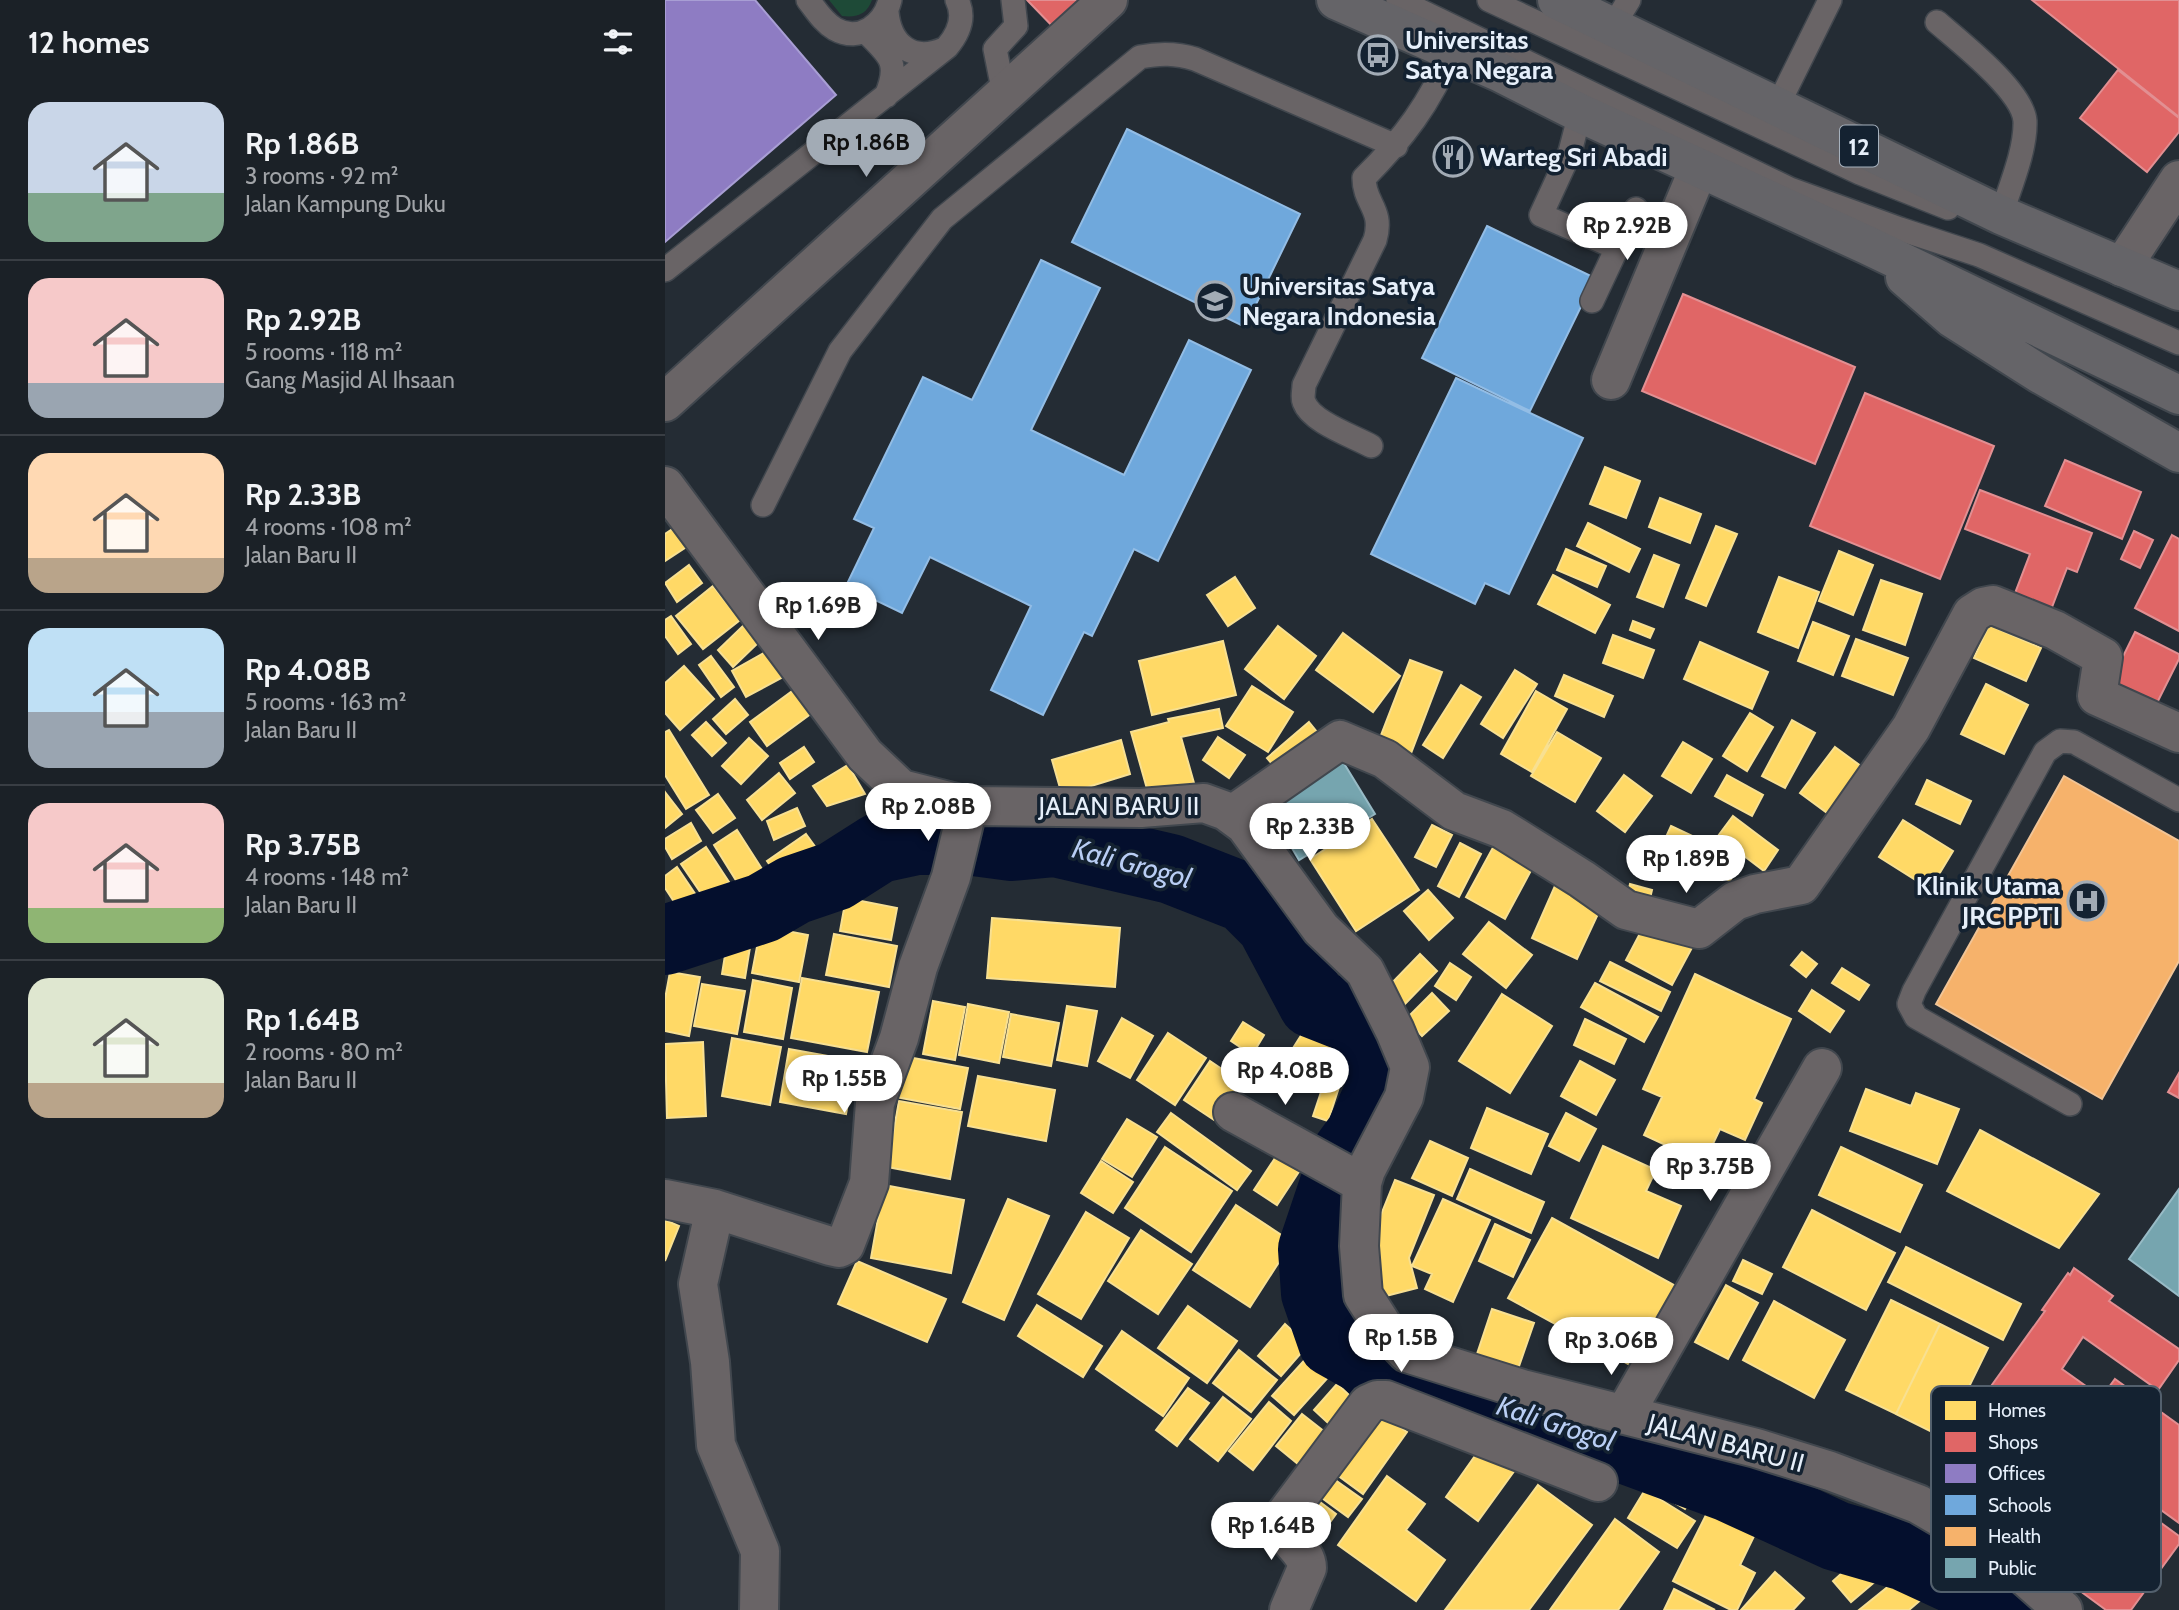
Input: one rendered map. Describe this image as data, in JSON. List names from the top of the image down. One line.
{"streets":{"highway":["12"],"street":["JALAN BARU II"]},"water":["Kali Grogol"],"places":{"bus stop":["Universitas Satya Negara"],"restaurant":["Warteg Sri Abadi"],"school or university":["Universitas Satya Negara Indonesia"],"hospital":["Klinik Utama JRC PPTI"]},"legend":["Homes","Shops","Offices","Schools","Health","Public"],"page":{"heading":"12 homes","list":[{"name":"Rp 1.86B","note":"3 rooms · 92 m² · Jalan Kampung Duku"},{"name":"Rp 2.92B","note":"5 rooms · 118 m² · Gang Masjid Al Ihsaan"},{"name":"Rp 2.33B","note":"4 rooms · 108 m² · Jalan Baru II"},{"name":"Rp 4.08B","note":"5 rooms · 163 m² · Jalan Baru II"},{"name":"Rp 3.75B","note":"4 rooms · 148 m² · Jalan Baru II"},{"name":"Rp 1.64B","note":"2 rooms · 80 m² · Jalan Baru II"}],"price":["Rp 1.86B","Rp 2.92B","Rp 1.69B","Rp 2.08B","Rp 2.33B","Rp 1.89B","Rp 4.08B","Rp 1.55B","Rp 3.75B","Rp 1.5B","Rp 3.06B","Rp 1.64B"]}}
